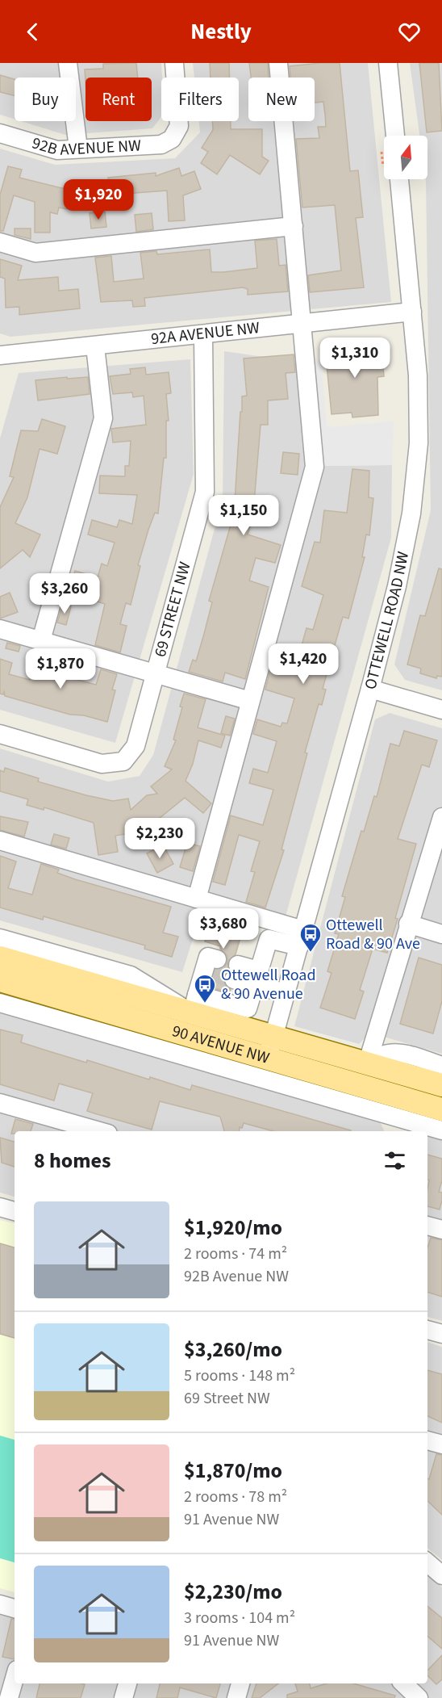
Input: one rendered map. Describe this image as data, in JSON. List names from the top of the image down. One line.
{"streets":{"main road":["90 AVENUE NW"],"street":["92B AVENUE NW","92A AVENUE NW","69 STREET NW","OTTEWELL ROAD NW"]},"crossings":[["92A AVENUE NW","69 STREET NW"],["92A AVENUE NW","OTTEWELL ROAD NW"],["OTTEWELL ROAD NW","90 AVENUE NW"]],"places":{"bus stop":["Ottewell Road & 90 Ave","Ottewell Road & 90 Avenue"]},"north":"top","page":{"header":"Nestly","chip":["Buy","Rent","Filters","New"],"price":["$1,920","$1,310","$1,150","$3,260","$1,420","$1,870","$2,230","$3,680"],"heading":"8 homes","list":[{"name":"$1,920/mo","note":"2 rooms · 74 m² · 92B Avenue NW"},{"name":"$3,260/mo","note":"5 rooms · 148 m² · 69 Street NW"},{"name":"$1,870/mo","note":"2 rooms · 78 m² · 91 Avenue NW"},{"name":"$2,230/mo","note":"3 rooms · 104 m² · 91 Avenue NW"}]}}
